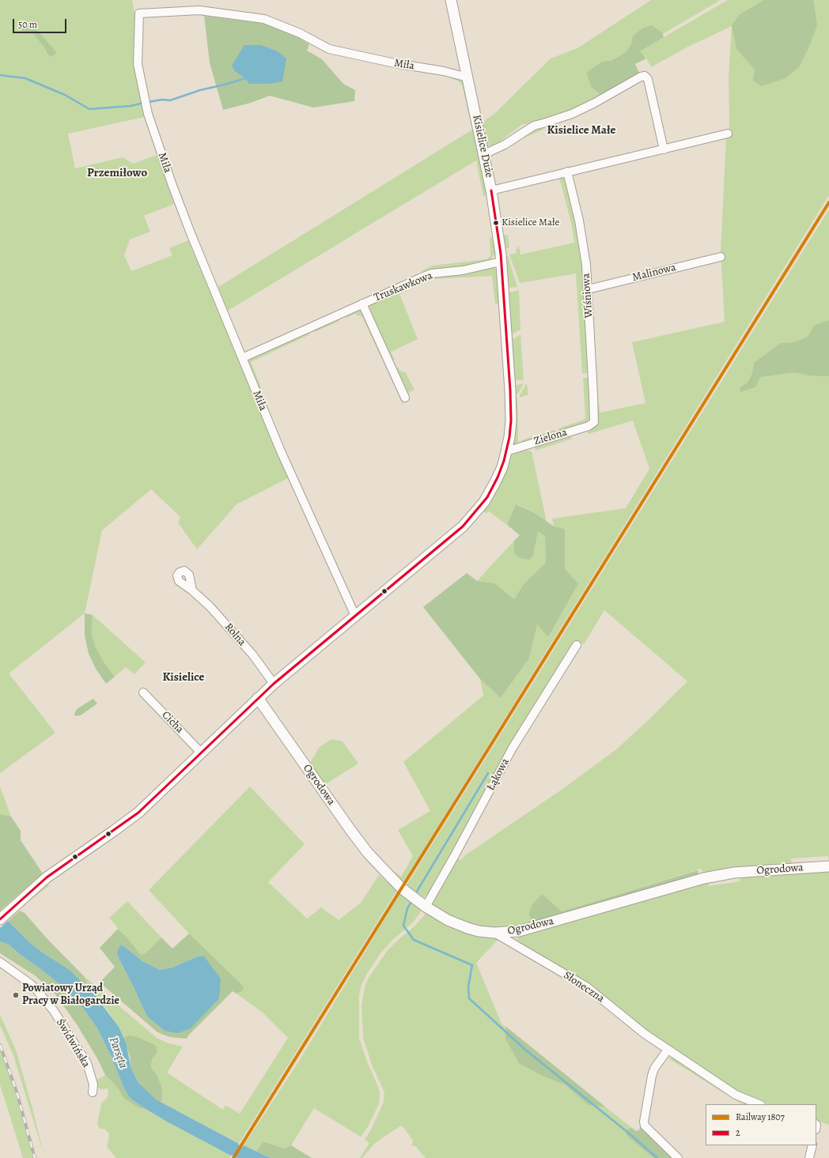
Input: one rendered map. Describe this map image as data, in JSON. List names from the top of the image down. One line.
{"streets":{"street":["Miła","Kisielice Duże","Malinowa","Truskawkowa","Wiśniowa","Zielona","Rolna","Cicha","Łąkowa","Ogrodowa","Słoneczna","Świdwińska"]},"crossings":[["Miła","Kisielice Duże"],["Miła","Truskawkowa"],["Kisielice Duże","Truskawkowa"],["Kisielice Duże","Zielona"],["Kisielice Duże","Rolna"],["Kisielice Duże","Cicha"],["Kisielice Duże","Ogrodowa"],["Malinowa","Wiśniowa"],["Wiśniowa","Zielona"],["Łąkowa","Ogrodowa"],["Ogrodowa","Słoneczna"]],"districts":["Kisielice Małe","Przemiłowo","Kisielice"],"water":["Parsęta"],"places":["Kisielice Małe","Powiatowy Urząd Pracy w Białogardzie"],"lines":["transit line 2","rail line 1807"],"legend":["Railway 1807","2"],"scale_bar":"50 m"}
